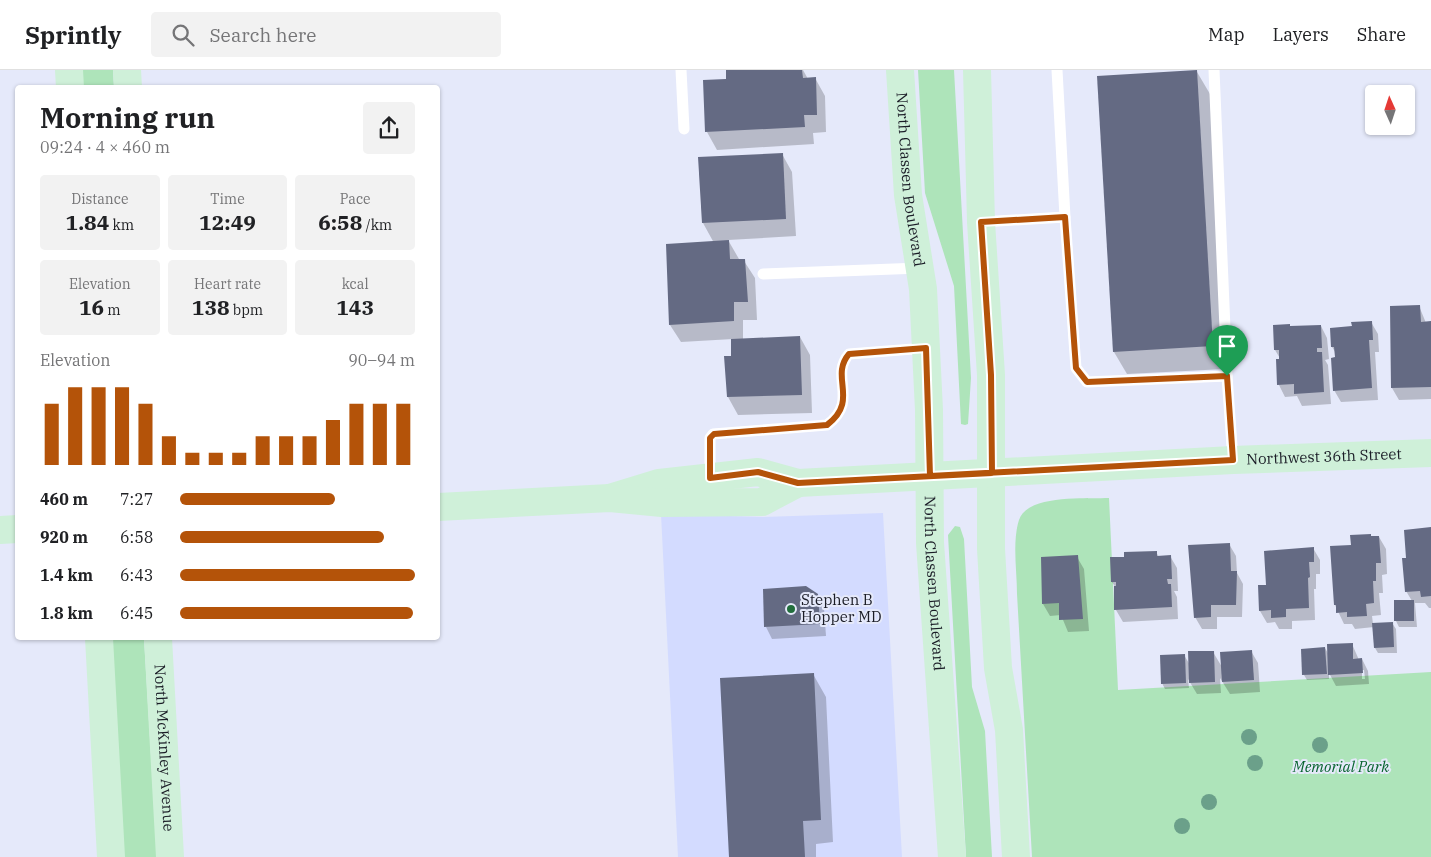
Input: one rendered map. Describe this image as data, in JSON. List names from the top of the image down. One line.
{"streets":{"main road":["North Classen Boulevard","Northwest 36th Street","North McKinley Avenue"]},"crossings":[["North Classen Boulevard","Northwest 36th Street"]],"parks":["Memorial Park"],"places":["Stephen B Hopper MD"],"north":"top","page":{"header":"Sprintly","search":"Search here","nav":["Map","Layers","Share"],"heading":["Morning run","09:24 · 4 × 460 m"],"stats":[["Distance","1.84 km"],["Time","12:49"],["Pace","6:58 /km"],["Elevation","16 m"],["Heart rate","138 bpm"],["kcal","143"]],"chart":["Elevation","90–94 m"],"list":[{"name":"460 m","note":"7:27"},{"name":"920 m","note":"6:58"},{"name":"1.4 km","note":"6:43"},{"name":"1.8 km","note":"6:45"}]}}
